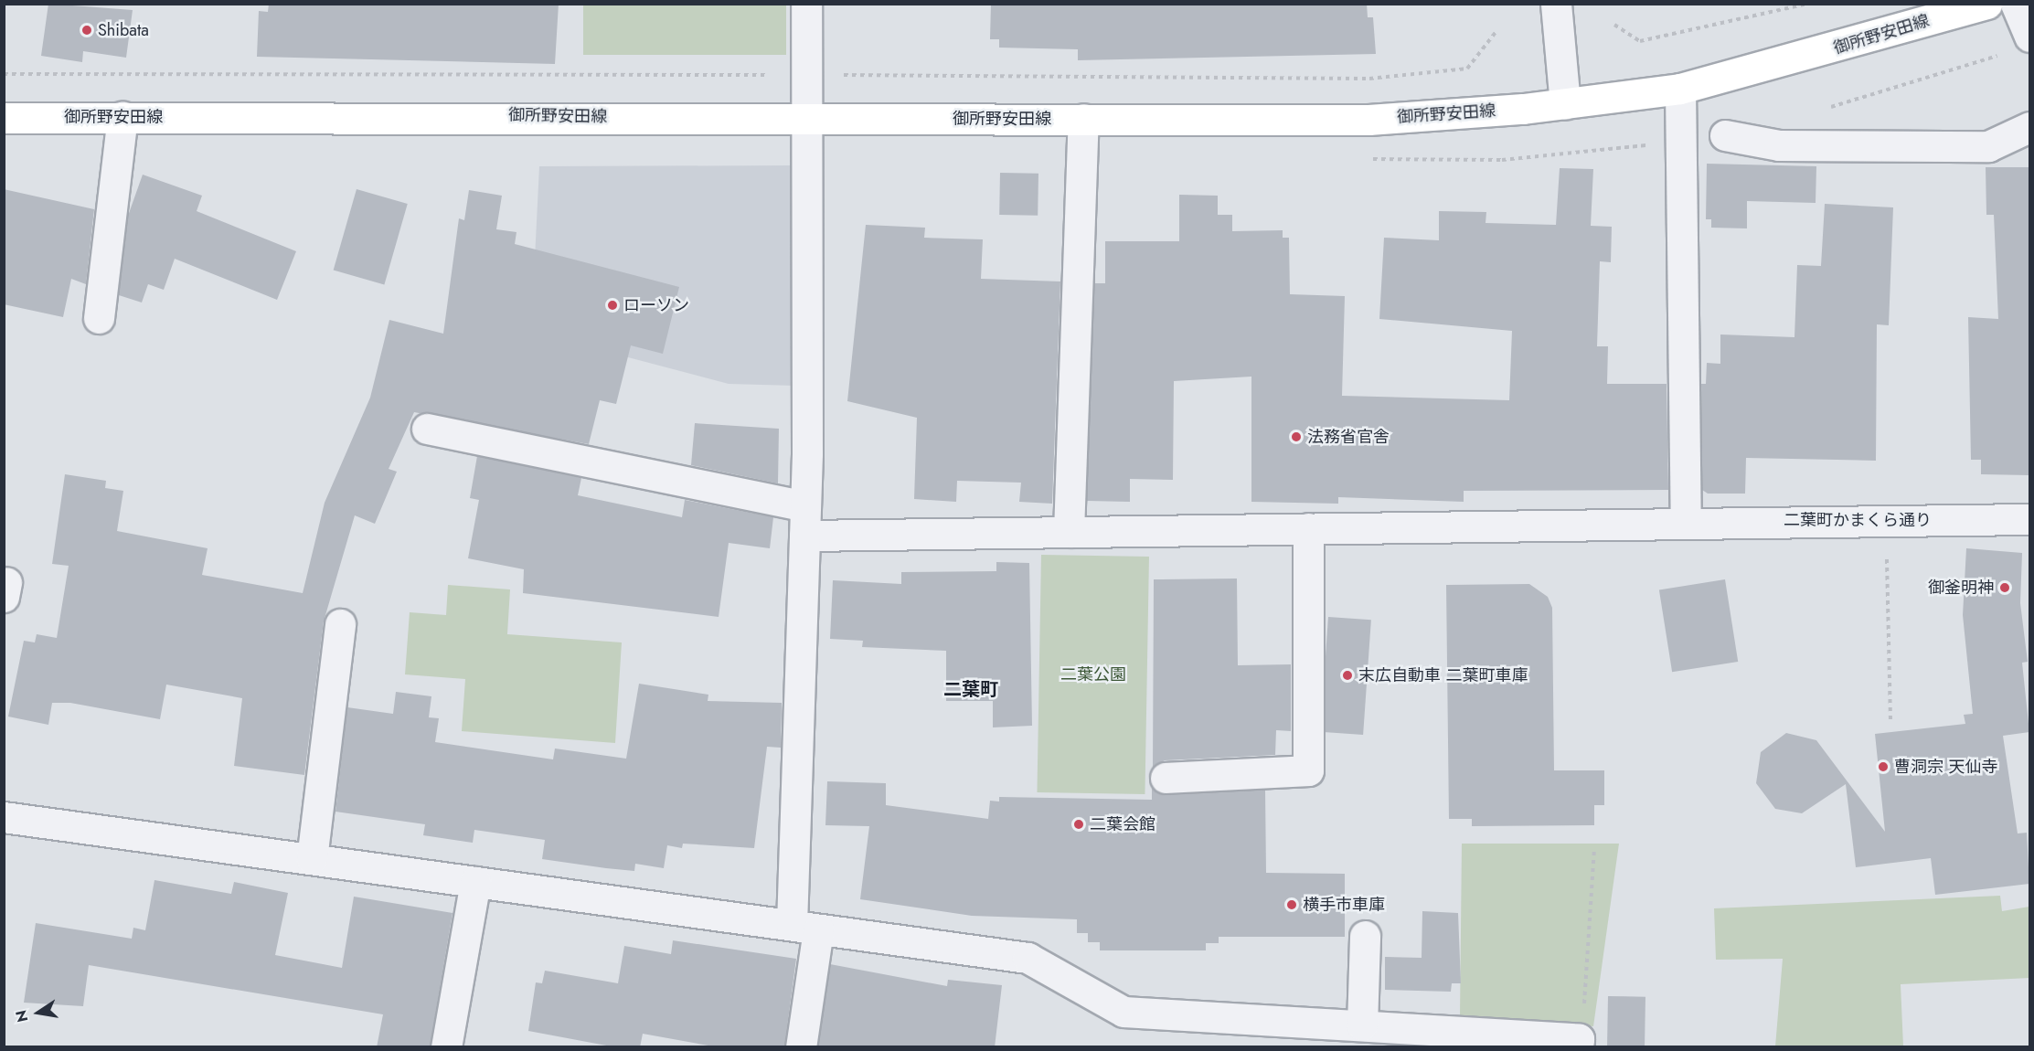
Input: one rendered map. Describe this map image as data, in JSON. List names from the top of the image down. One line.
{"streets":{"main road":["御所野安田線"],"street":["二葉町かまくら通り"]},"districts":["二葉町"],"parks":["二葉公園"],"places":["Shibata","ローソン","法務省官舎","御釜明神","末広自動車 二葉町車庫","曹洞宗 天仙寺","二葉会館","横手市車庫"],"north":"left"}
